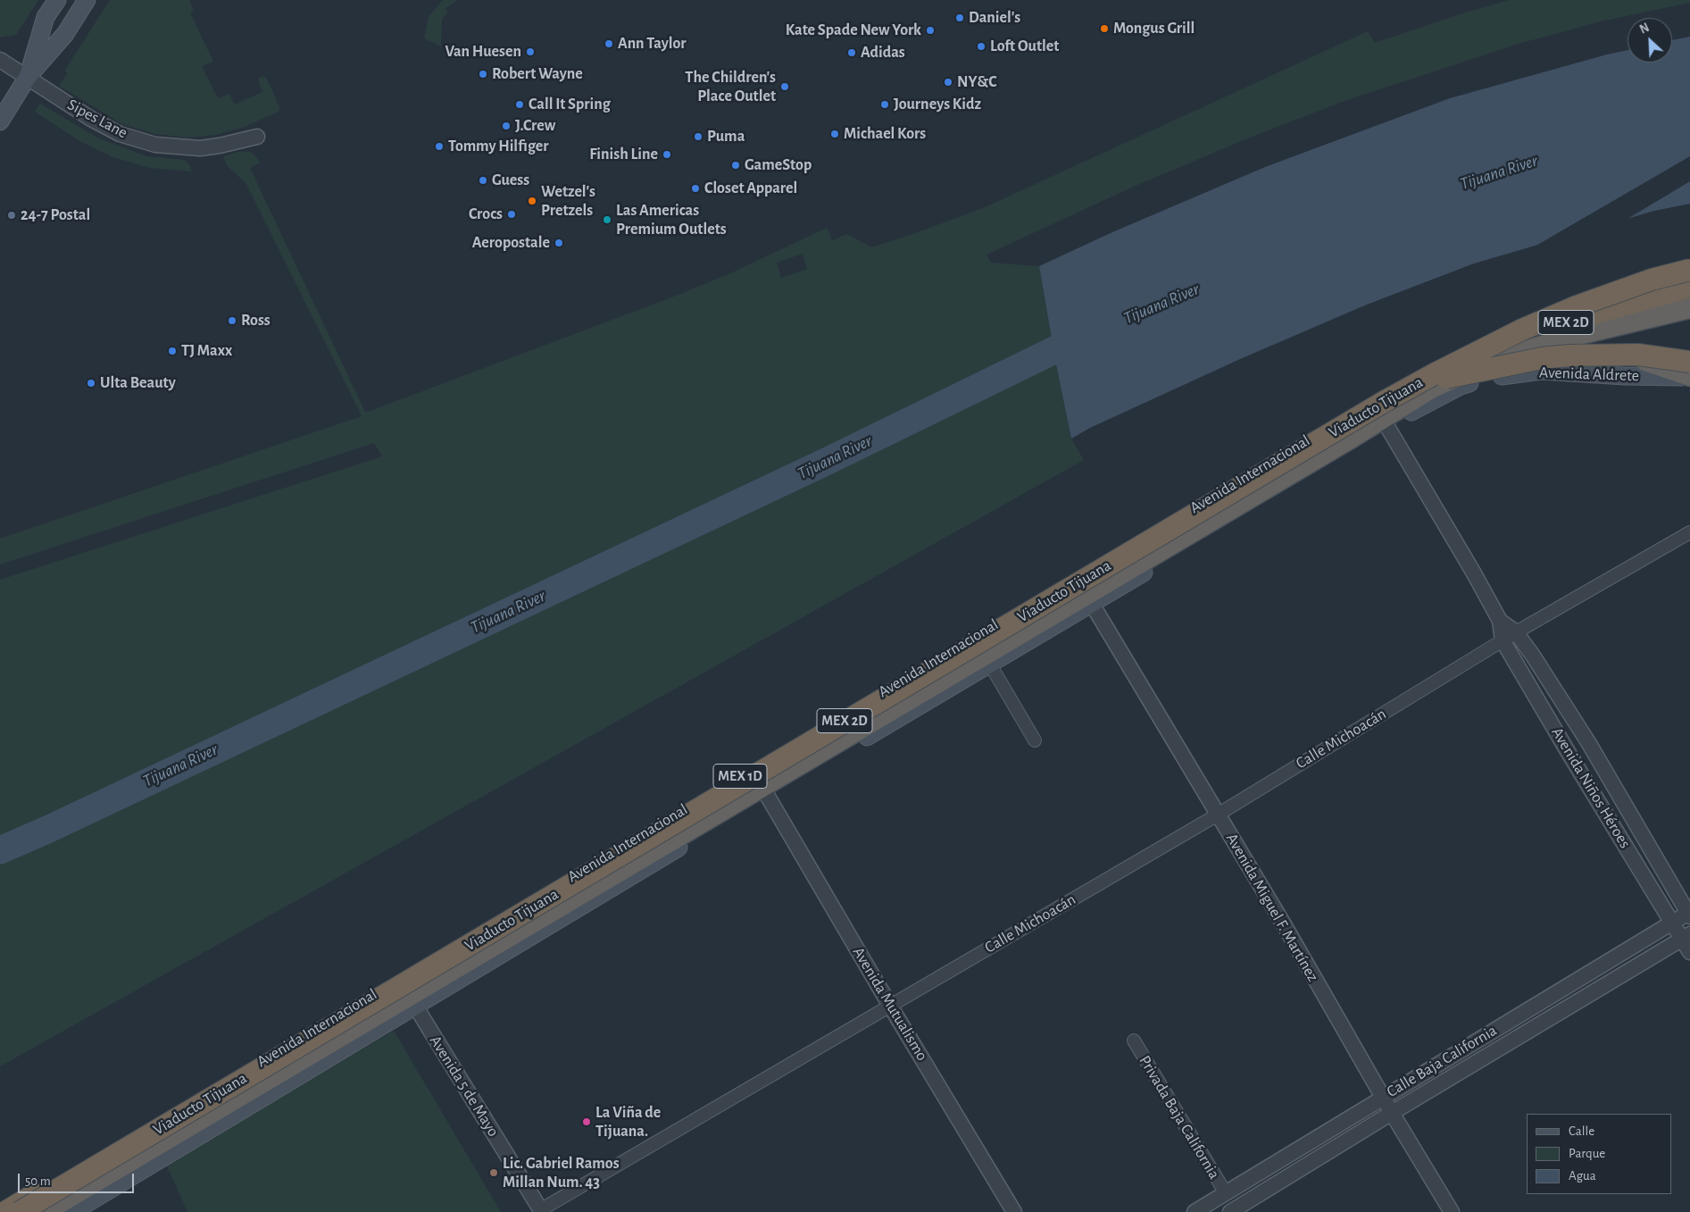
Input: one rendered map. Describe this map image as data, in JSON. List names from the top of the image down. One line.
{"streets":{"highway":["MEX 2D","Viaducto Tijuana","Avenida Internacional","MEX 1D"],"main road":["Avenida Aldrete"],"street":["Sipes Lane","Calle Michoacán","Avenida Niños Héroes","Avenida Miguel F. Martínez","Avenida Mutualismo","Calle Baja California","Avenida 5 de Mayo","Privada Baja California"]},"crossings":[["Avenida Aldrete","Avenida Internacional"],["Avenida Internacional","Avenida Niños Héroes"],["Avenida Internacional","Avenida Miguel F. Martínez"],["Avenida Internacional","Avenida Mutualismo"],["Avenida Internacional","Avenida 5 de Mayo"],["Calle Michoacán","Avenida Niños Héroes"],["Calle Michoacán","Avenida Miguel F. Martínez"],["Calle Michoacán","Avenida Mutualismo"],["Calle Michoacán","Avenida 5 de Mayo"],["Avenida Niños Héroes","Calle Baja California"],["Avenida Miguel F. Martínez","Calle Baja California"],["Calle Baja California","Privada Baja California"]],"water":["Tijuana River"],"places":["Daniel's","Mongus Grill","Kate Spade New York","Ann Taylor","Loft Outlet","Van Huesen","Adidas","Robert Wayne","NY&C","The Children's Place Outlet","Call It Spring","Journeys Kidz","J.Crew","Michael Kors","Puma","Tommy Hilfiger","Finish Line","GameStop","Guess","Closet Apparel","Wetzel's Pretzels","Crocs","24-7 Postal","Las Americas Premium Outlets","Aeropostale","Ross","TJ Maxx","Ulta Beauty","La Viña de Tijuana.","Lic. Gabriel Ramos Millan Num. 43"],"legend":["Calle","Parque","Agua"],"scale_bar":"50 m","north":"top left"}
